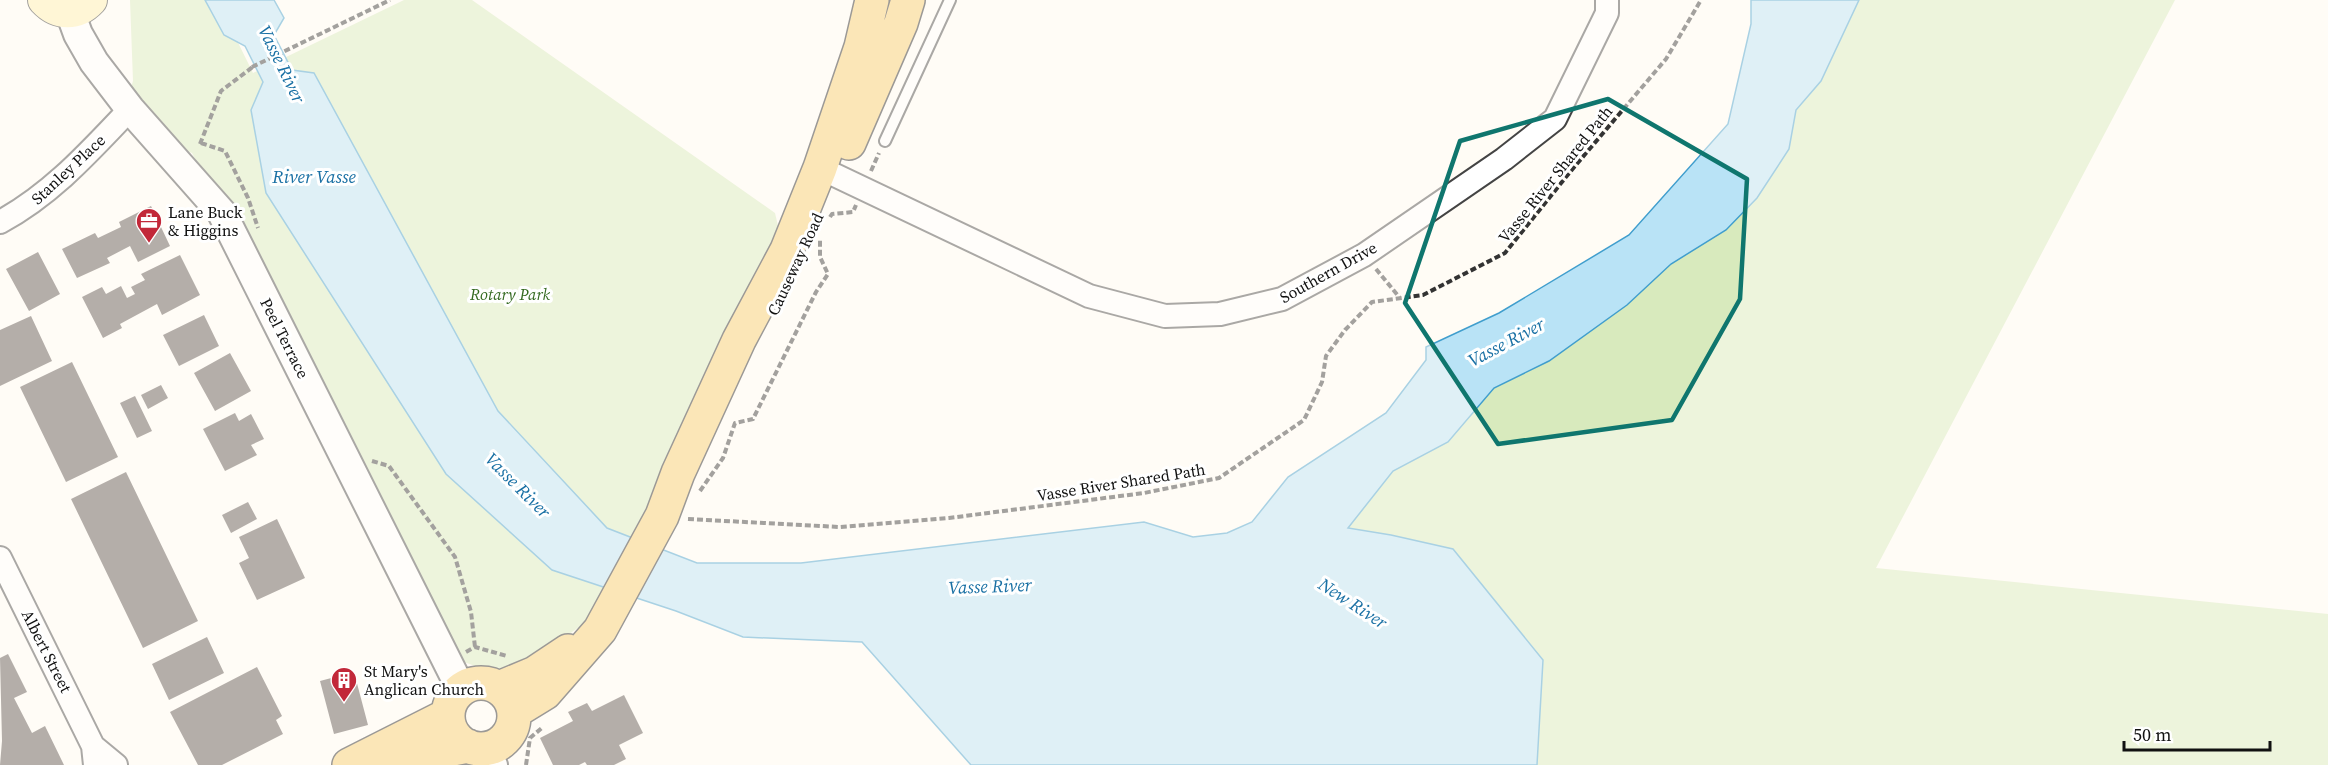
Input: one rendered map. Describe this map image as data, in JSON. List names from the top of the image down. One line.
{"streets":{"main road":["Causeway Road"],"street":["Stanley Place","Southern Drive","Peel Terrace","Albert Street"],"path":["Vasse River Shared Path"]},"crossings":[["Stanley Place","Peel Terrace"],["Vasse River Shared Path","Causeway Road"],["Causeway Road","Southern Drive"],["Causeway Road","Peel Terrace"]],"water":["Vasse River","River Vasse","New River"],"parks":["Rotary Park"],"places":{"office":["Lane Buck & Higgins"],"building":["St Mary's Anglican Church"]},"scale_bar":"50 m"}
